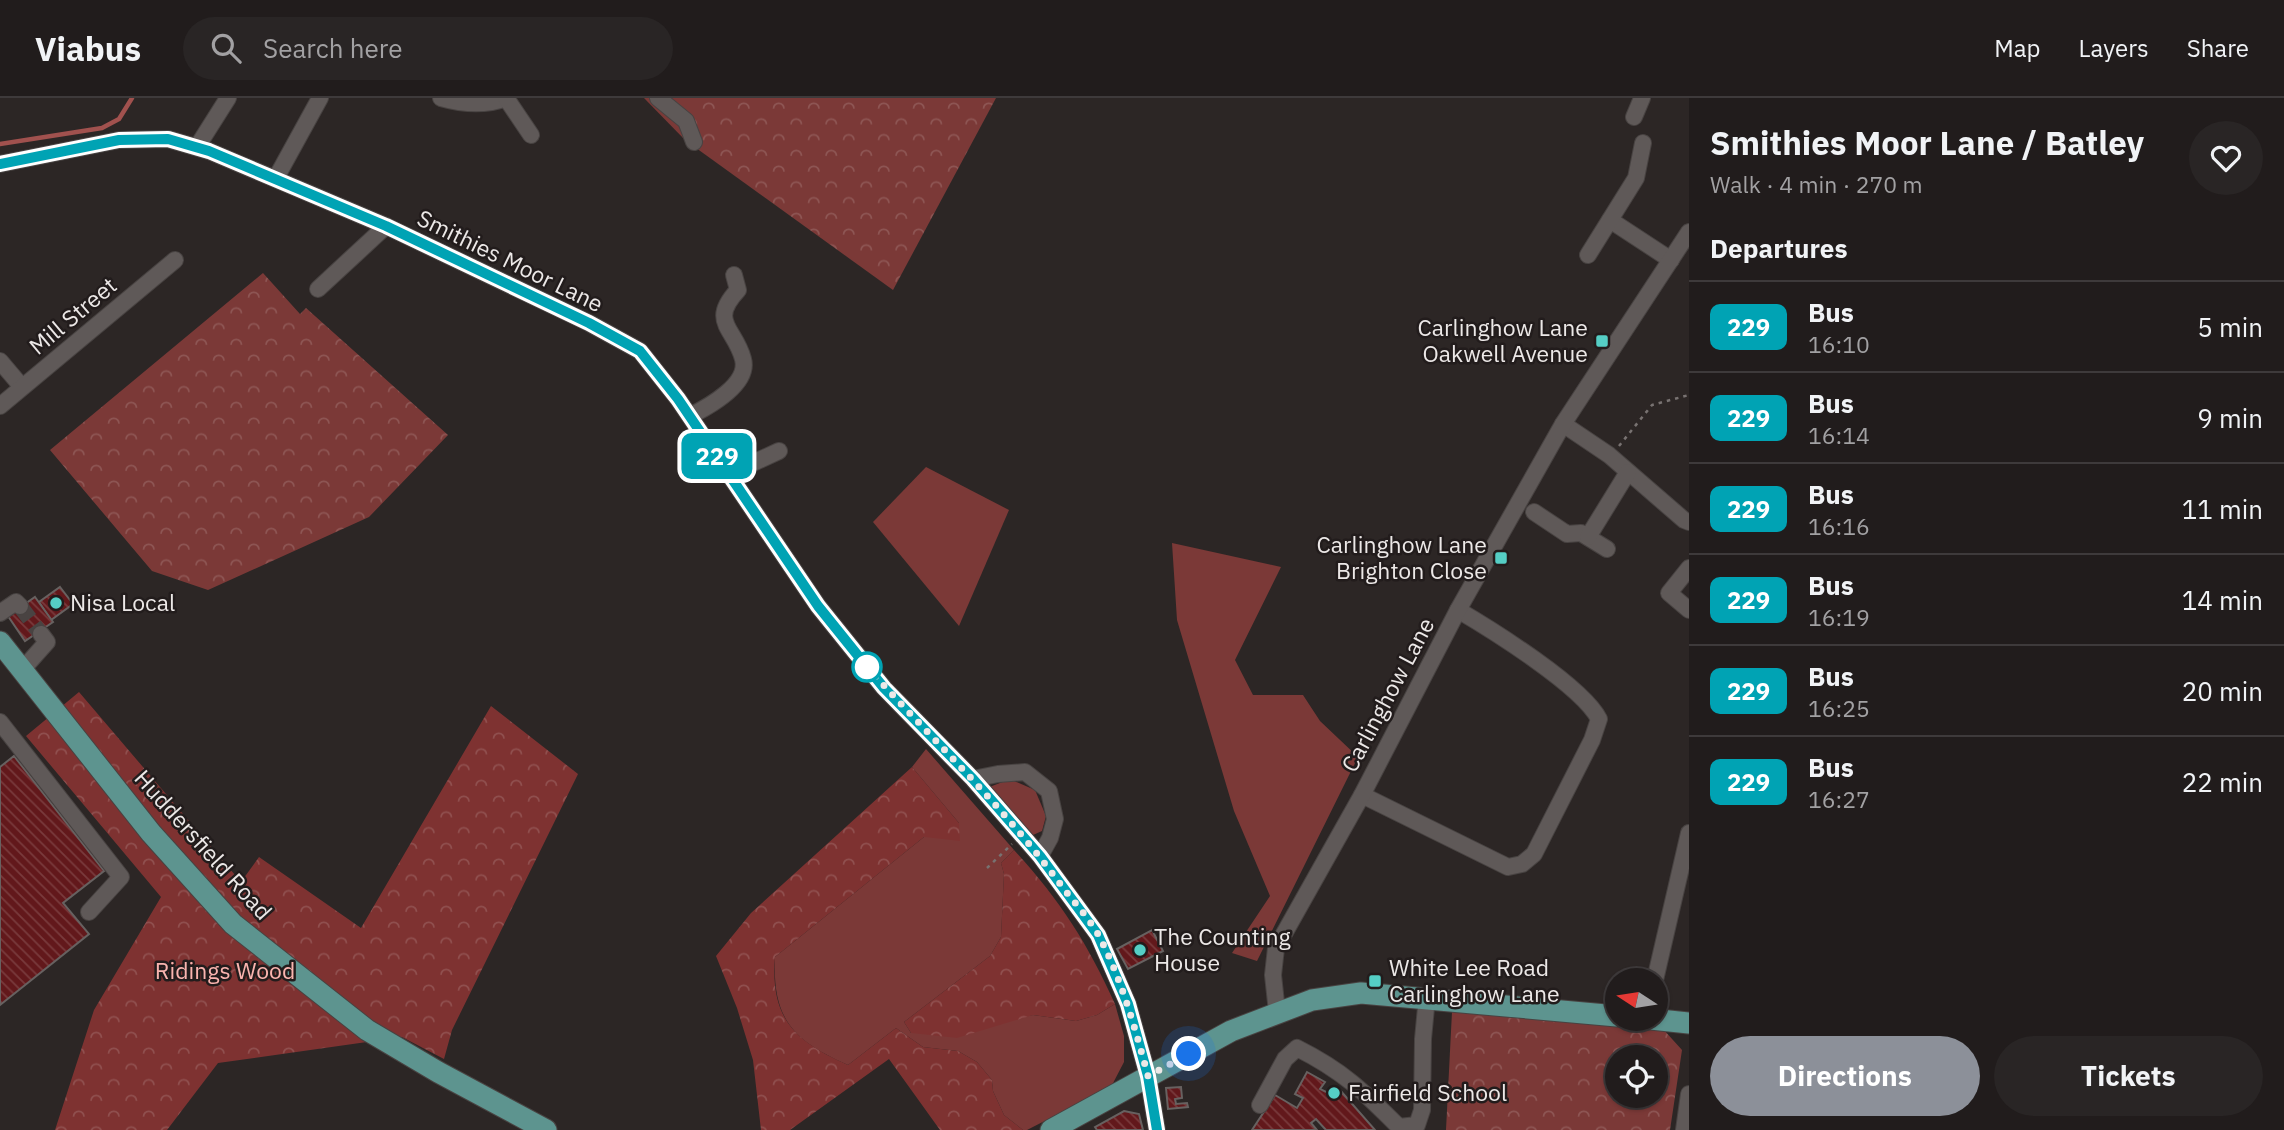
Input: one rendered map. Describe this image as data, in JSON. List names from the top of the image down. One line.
{"streets":{"main road":["Huddersfield Road"],"street":["Smithies Moor Lane","Mill Street","Carlinghow Lane"]},"parks":["Ridings Wood"],"places":{"transit":["Carlinghow Lane Oakwell Avenue","Carlinghow Lane Brighton Close","White Lee Road Carlinghow Lane"],"other":["Nisa Local","The Counting House","Fairfield School"]},"lines":["bus line 229"],"north":"left","page":{"header":"Viabus","search":"Search here","nav":["Map","Layers","Share"],"on_map":"229","heading":[["Smithies Moor Lane / Batley","Walk · 4 min · 270 m"],"Departures"],"list":[{"mark":"229","name":"Bus","note":"16:10","value":"5 min"},{"mark":"229","name":"Bus","note":"16:14","value":"9 min"},{"mark":"229","name":"Bus","note":"16:16","value":"11 min"},{"mark":"229","name":"Bus","note":"16:19","value":"14 min"},{"mark":"229","name":"Bus","note":"16:25","value":"20 min"},{"mark":"229","name":"Bus","note":"16:27","value":"22 min"}],"buttons":["Directions","Tickets"]}}
